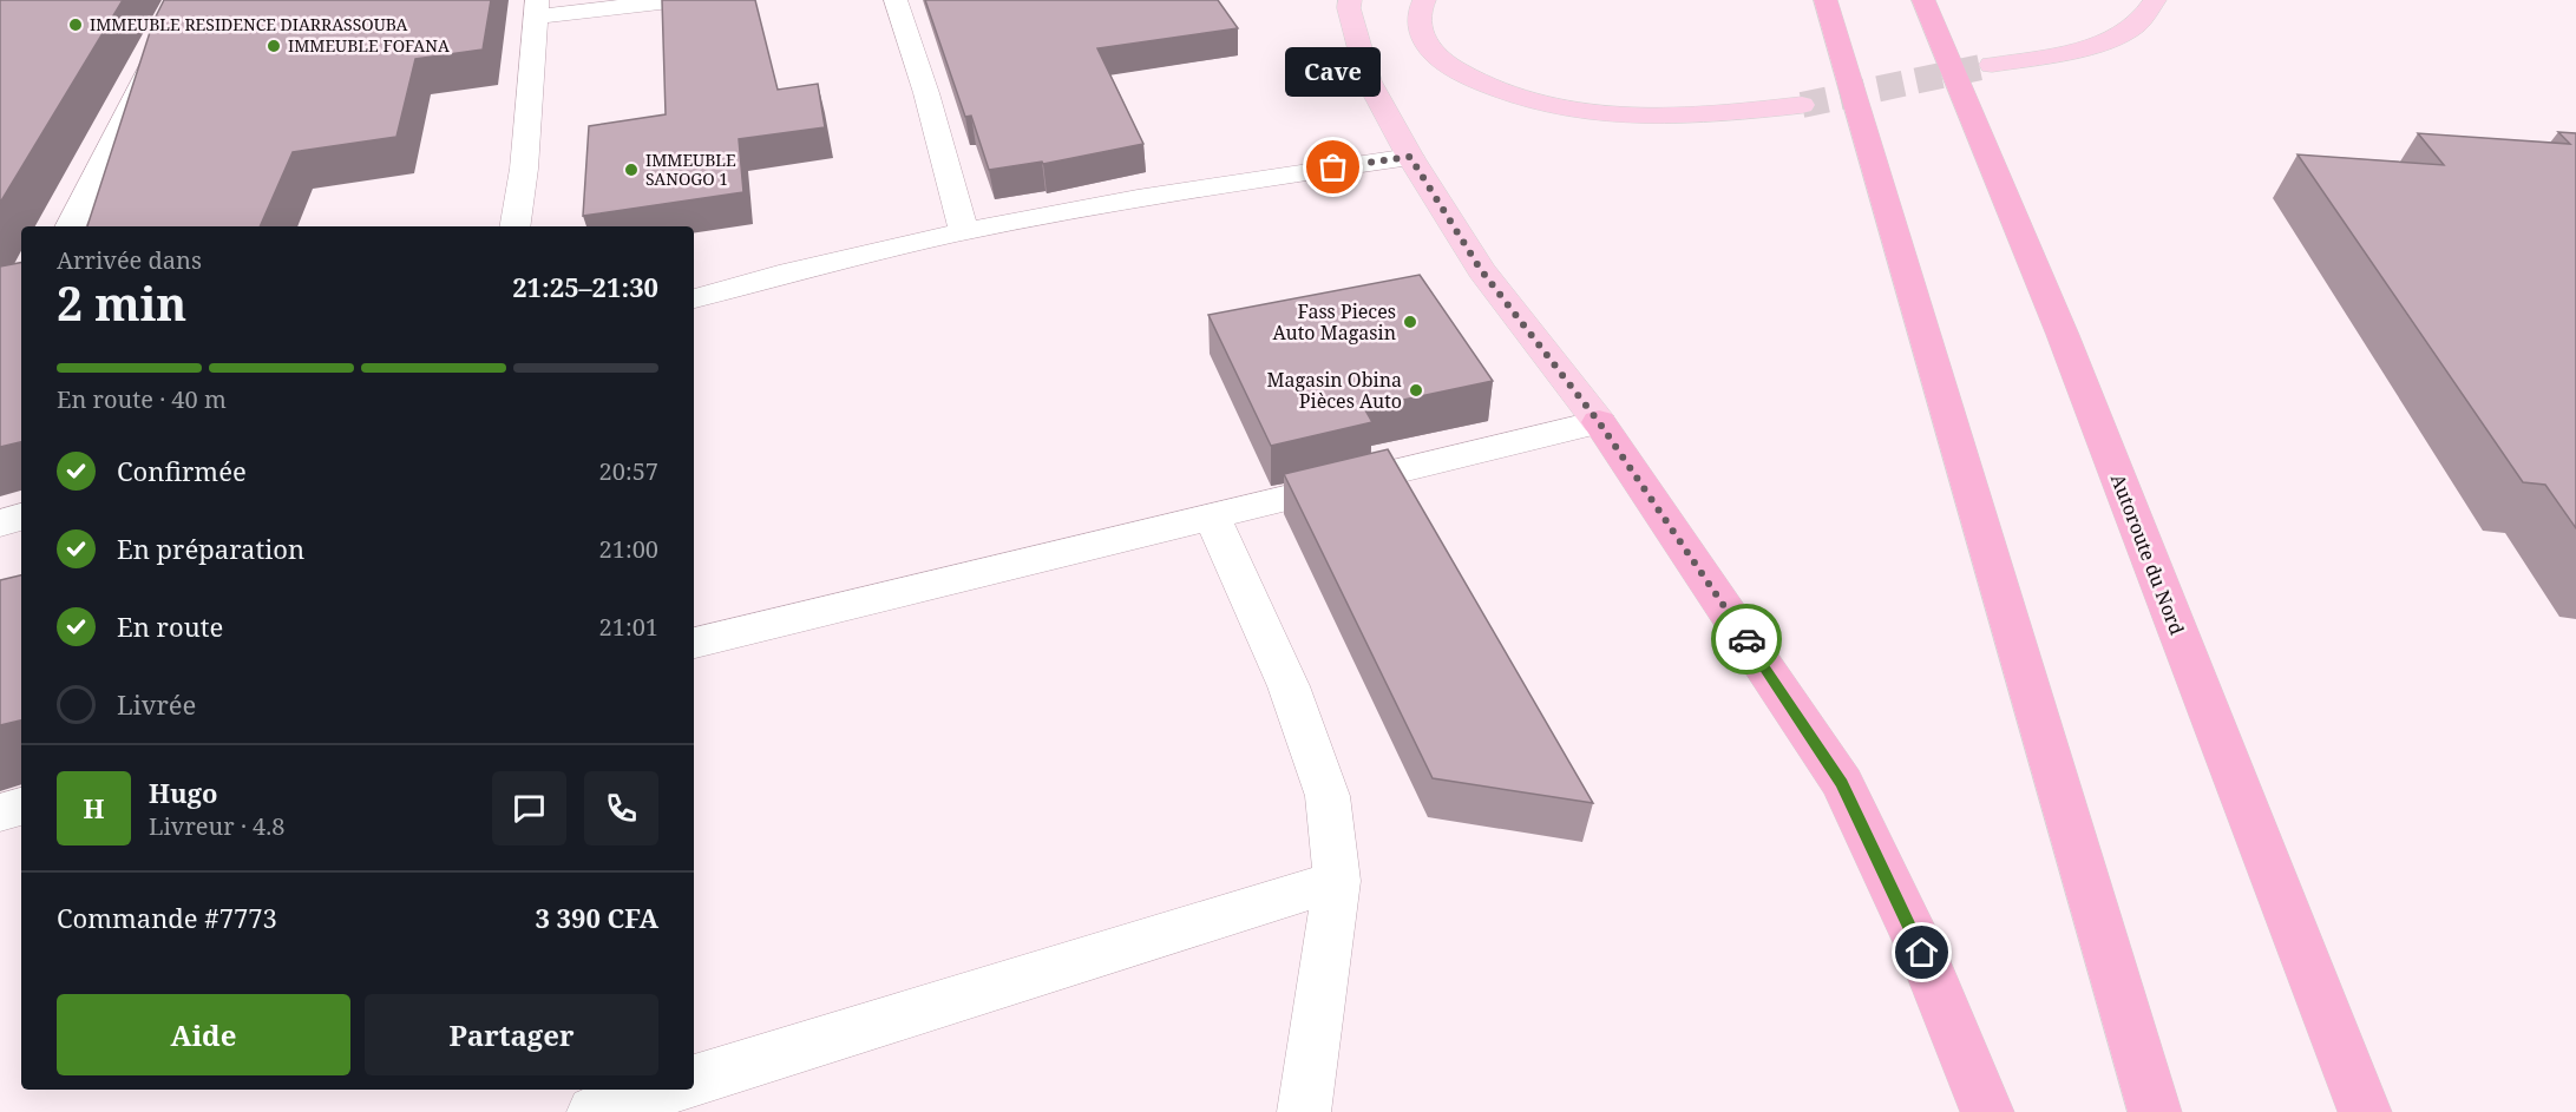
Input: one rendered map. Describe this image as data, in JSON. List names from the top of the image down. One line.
{"streets":{"highway":["Autoroute du Nord"]},"places":["IMMEUBLE RESIDENCE DIARRASSOUBA","IMMEUBLE FOFANA","Cave","IMMEUBLE SANOGO 1","Fass Pieces Auto Magasin","Magasin Obina Pièces Auto"],"page":{"bubble":"Cave","heading":["2 min","Arrivée dans","21:25–21:30"],"panel":["Hugo","Livreur · 4.8","Commande #7773","3 390 CFA"],"bar":"En route · 40 m","list":[["Confirmée","20:57"],["En préparation","21:00"],["En route","21:01"],"Livrée"],"round":"H","buttons":["Aide","Partager"]}}
